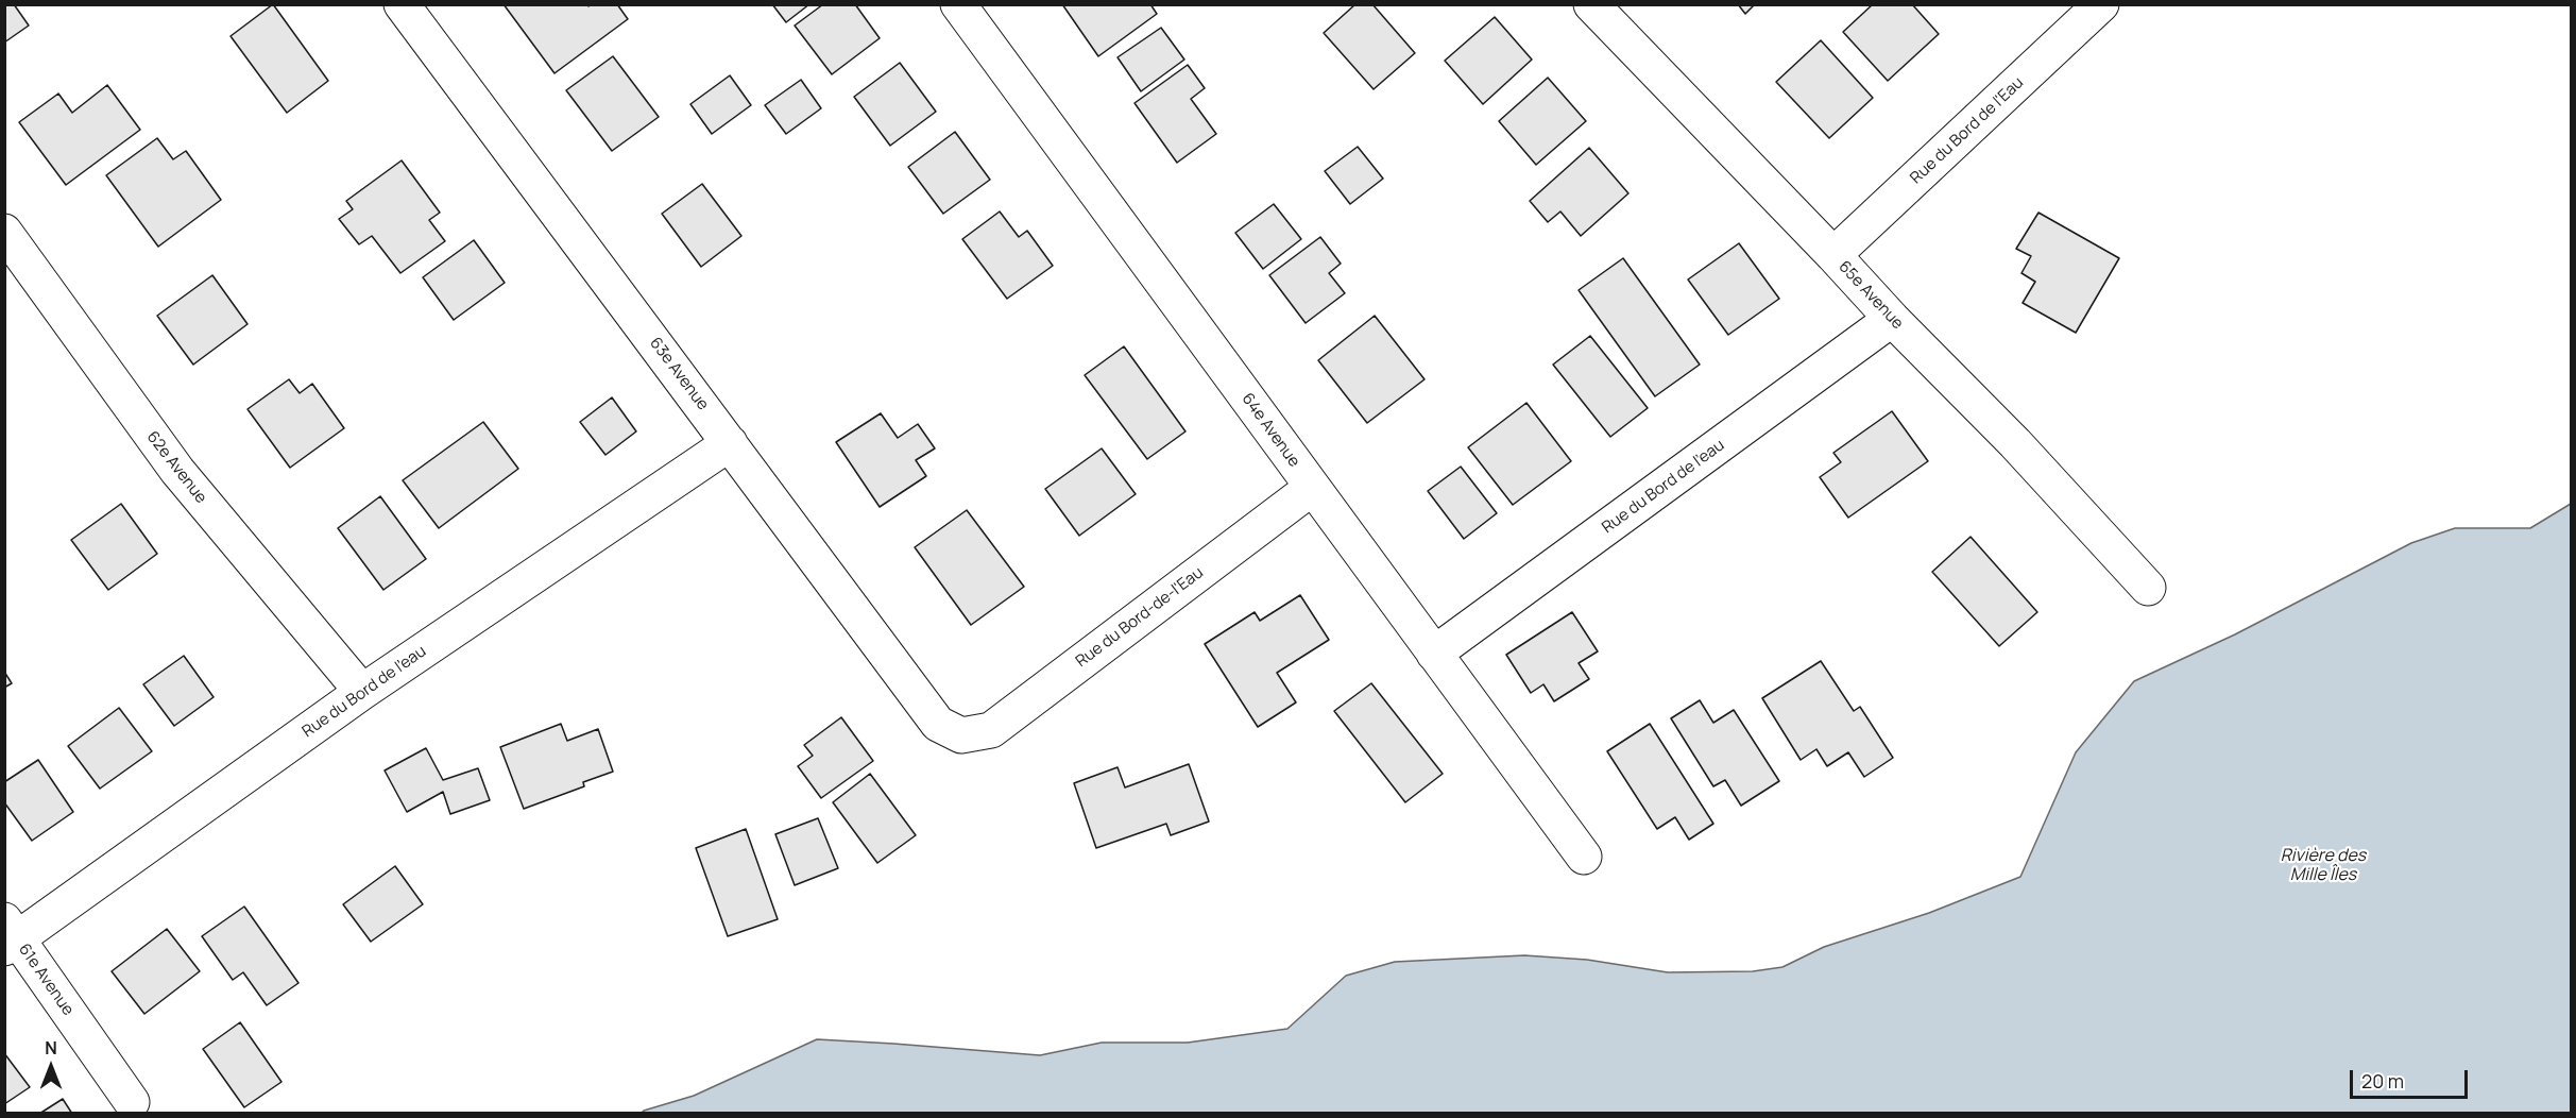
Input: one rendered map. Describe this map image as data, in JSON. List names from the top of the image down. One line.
{"streets":{"street":["Rue du Bord de l'Eau","65e Avenue","63e Avenue","64e Avenue","62e Avenue","Rue du Bord de l'eau","Rue du Bord-de-l'Eau","61e Avenue"]},"crossings":[["Rue du Bord de l'Eau","65e Avenue"],["65e Avenue","Rue du Bord de l'eau"],["63e Avenue","Rue du Bord de l'eau"],["63e Avenue","Rue du Bord-de-l'Eau"],["64e Avenue","Rue du Bord de l'eau"],["64e Avenue","Rue du Bord-de-l'Eau"],["62e Avenue","Rue du Bord de l'eau"],["Rue du Bord de l'eau","61e Avenue"]],"water":["Rivière des Mille Îles"],"scale_bar":"20 m","north":"top"}
